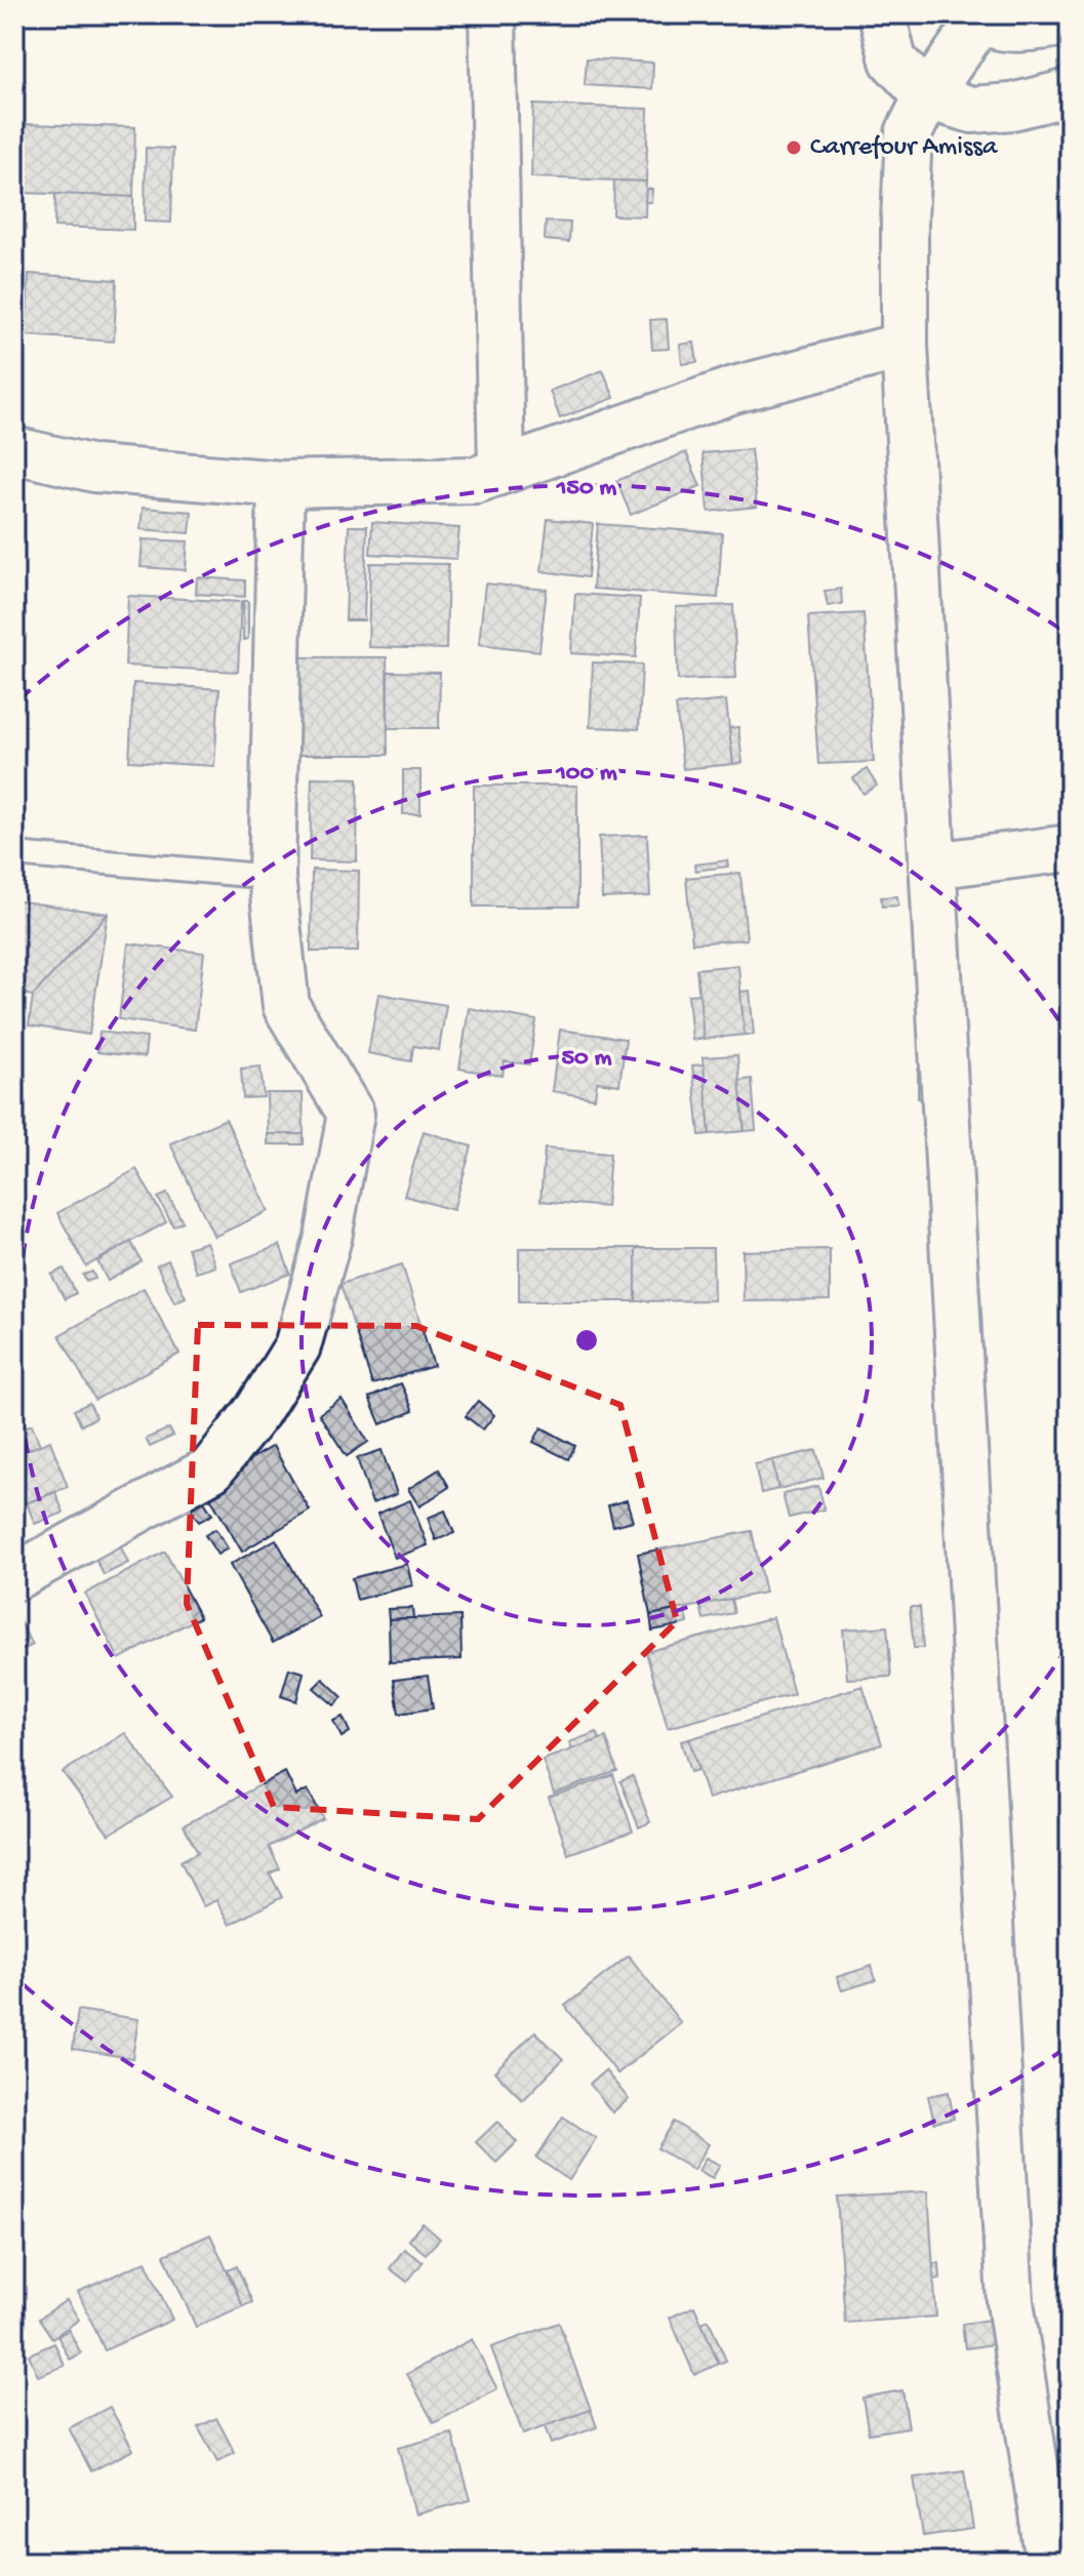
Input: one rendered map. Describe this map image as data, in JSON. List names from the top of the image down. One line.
{"places":["Carrefour Amissa"],"rings":["150 m","100 m","50 m"]}
